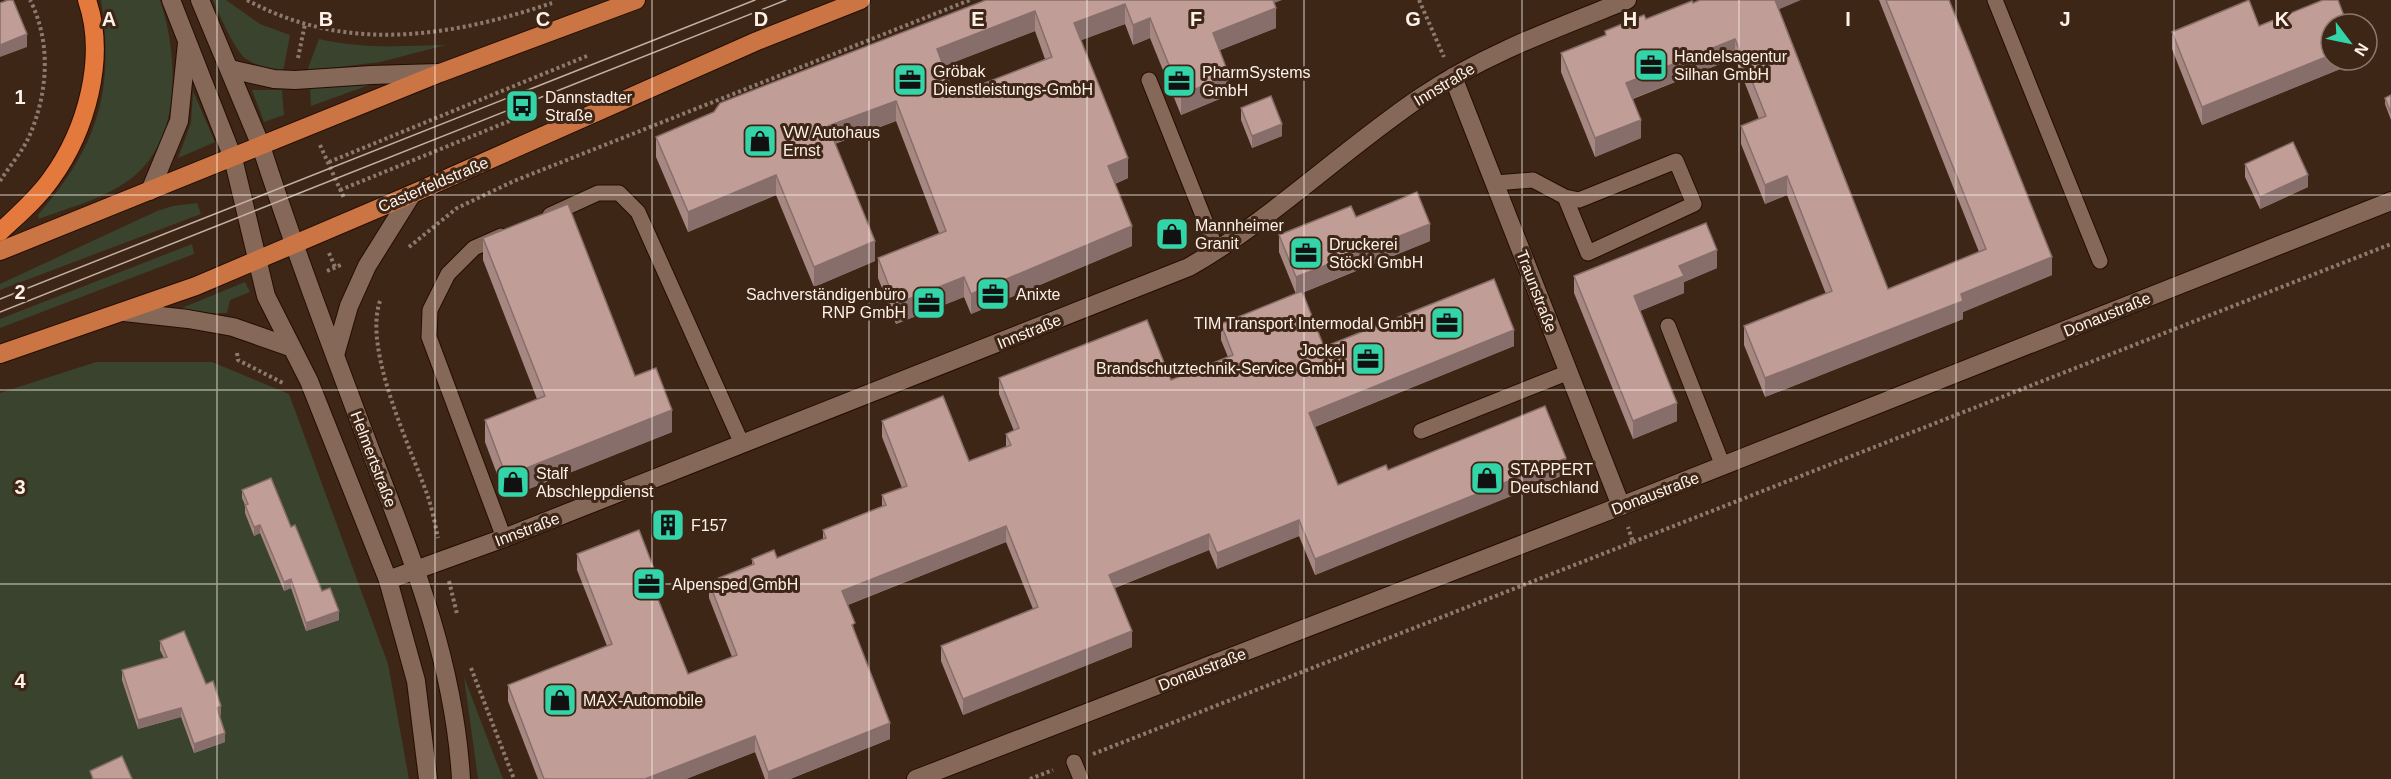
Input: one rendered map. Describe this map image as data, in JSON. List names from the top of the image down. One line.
{"streets":{"main road":["Casterfeldstraße"],"street":["Innstraße","Traunstraße","Donaustraße","Helmertstraße"]},"crossings":[["Innstraße","Traunstraße"],["Innstraße","Helmertstraße"],["Casterfeldstraße","Helmertstraße"],["Traunstraße","Donaustraße"]],"places":{"office":["Handelsagentur Silhan GmbH","Gröbak Dienstleistungs-GmbH","PharmSystems GmbH","Druckerei Stöckl GmbH","Anixte","Sachverständigenbüro RNP GmbH","TIM Transport Intermodal GmbH","Jockel Brandschutztechnik-Service GmbH","Alpensped GmbH"],"bus stop":["Dannstadter Straße"],"shop":["VW Autohaus Ernst","Mannheimer Granit","STAPPERT Deutschland","Stalf Abschleppdienst","MAX-Automobile"],"building":["F157"]},"north":"bottom right","grid":{"columns":["A","B","C","D","E","F","G","H","I","J","K"],"rows":["1","2","3","4"]}}
